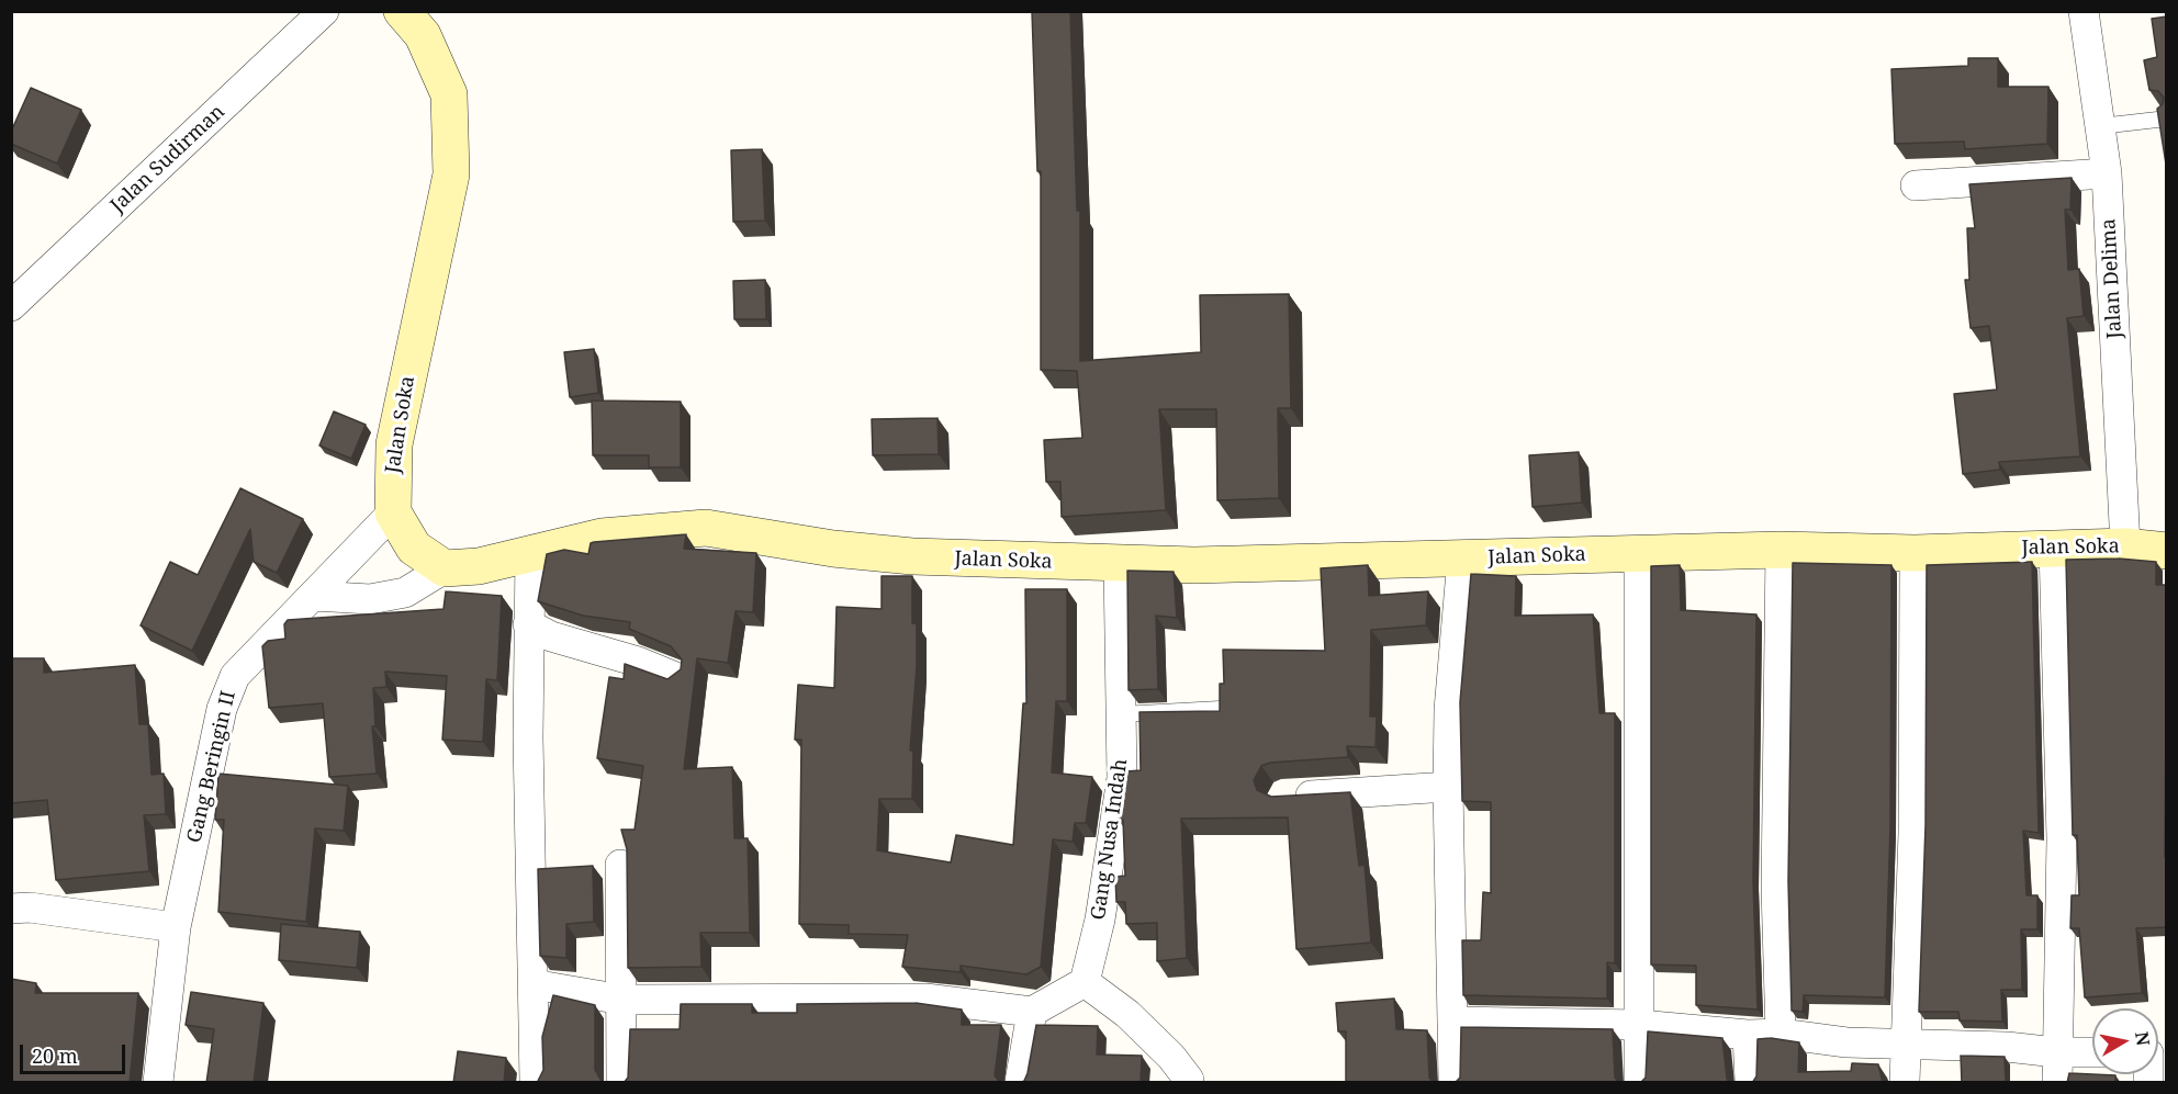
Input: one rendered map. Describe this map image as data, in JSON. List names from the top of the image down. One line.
{"streets":{"street":["Jalan Sudirman","Jalan Delima","Jalan Soka","Gang Beringin II","Gang Nusa Indah"]},"crossings":[["Jalan Delima","Jalan Soka"],["Jalan Soka","Gang Beringin II"],["Jalan Soka","Gang Nusa Indah"]],"scale_bar":"20 m","north":"right"}
